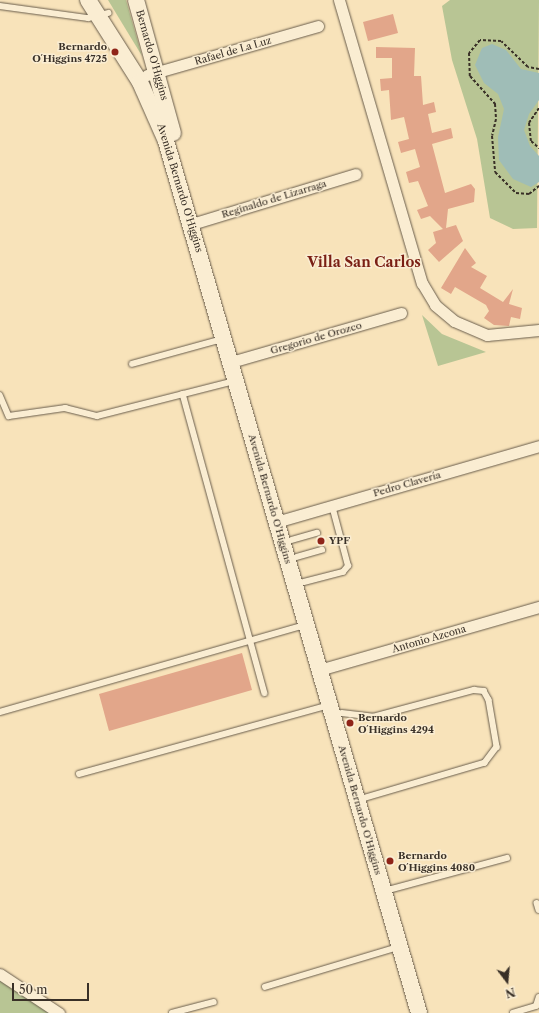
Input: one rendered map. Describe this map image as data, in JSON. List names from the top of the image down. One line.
{"streets":{"main road":["Bernardo O'Higgins","Avenida Bernardo O'Higgins"],"street":["Rafael de La Luz","Reginaldo de Lizarraga","Gregorio de Orozco","Pedro Clavería","Antonio Azcona"]},"crossings":[["Rafael de La Luz","Bernardo O'Higgins"],["Rafael de La Luz","Avenida Bernardo O'Higgins"],["Bernardo O'Higgins","Avenida Bernardo O'Higgins"],["Avenida Bernardo O'Higgins","Reginaldo de Lizarraga"],["Avenida Bernardo O'Higgins","Gregorio de Orozco"],["Avenida Bernardo O'Higgins","Pedro Clavería"],["Avenida Bernardo O'Higgins","Antonio Azcona"]],"districts":["Villa San Carlos"],"places":["Bernardo O´Higgins 4725","YPF","Bernardo O´Higgins 4294","Bernardo O´Higgins 4080"],"scale_bar":"50 m","north":"bottom"}
